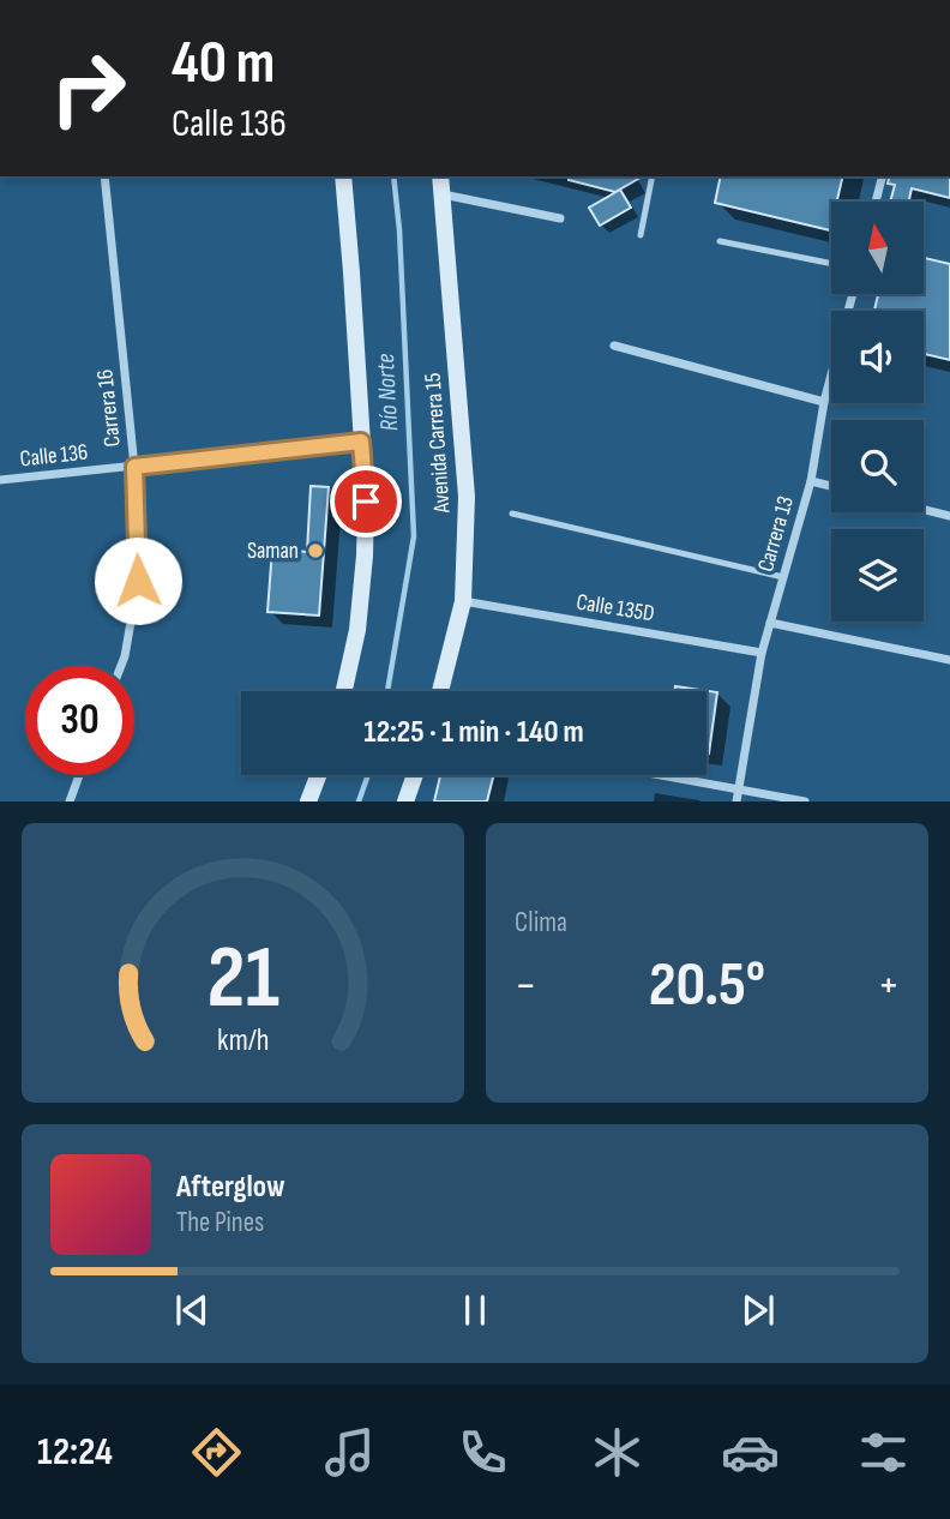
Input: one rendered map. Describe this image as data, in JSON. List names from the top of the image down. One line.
{"streets":{"main road":["Avenida Carrera 15"],"street":["Carrera 16","Calle 136","Carrera 13","Calle 135D"]},"crossings":[["Carrera 16","Calle 136"],["Avenida Carrera 15","Calle 135D"],["Carrera 13","Calle 135D"]],"water":["Río Norte"],"places":["Saman"],"north":"top","page":{"turn":["40 m","Calle 136"],"limit":"30","trip":"12:25 · 1 min · 140 m","tile":"Clima","heat":["−","20.5°","+"],"song":["Afterglow","The Pines"],"tabs":"12:24","gauge":["21","km/h"]}}
